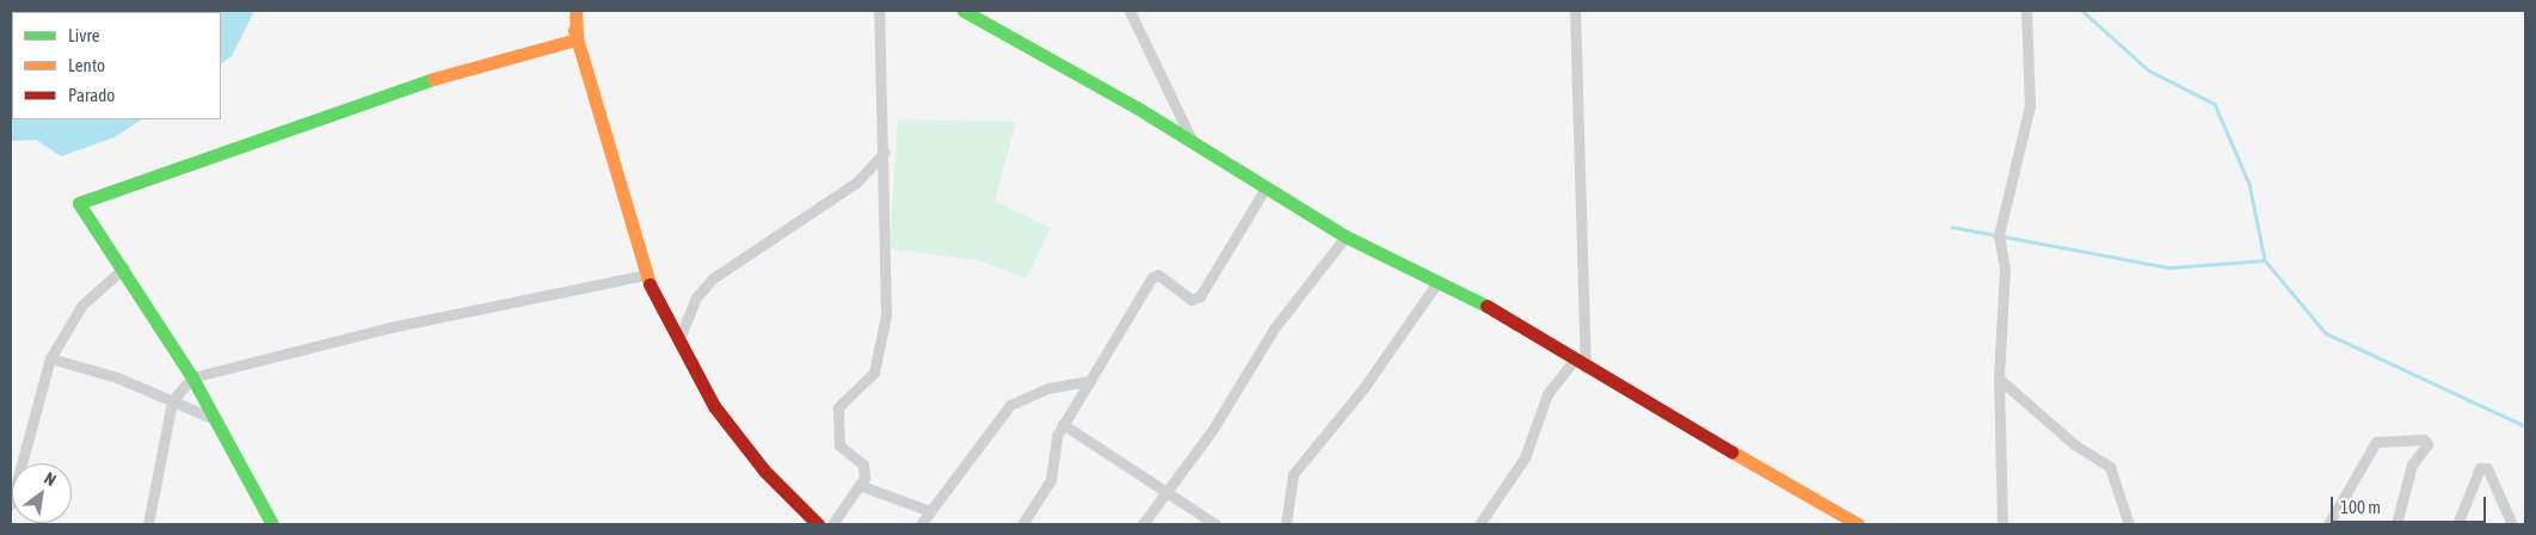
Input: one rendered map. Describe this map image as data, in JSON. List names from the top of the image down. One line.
{"legend":["Livre","Lento","Parado"],"scale_bar":"100 m","north":"top right"}
